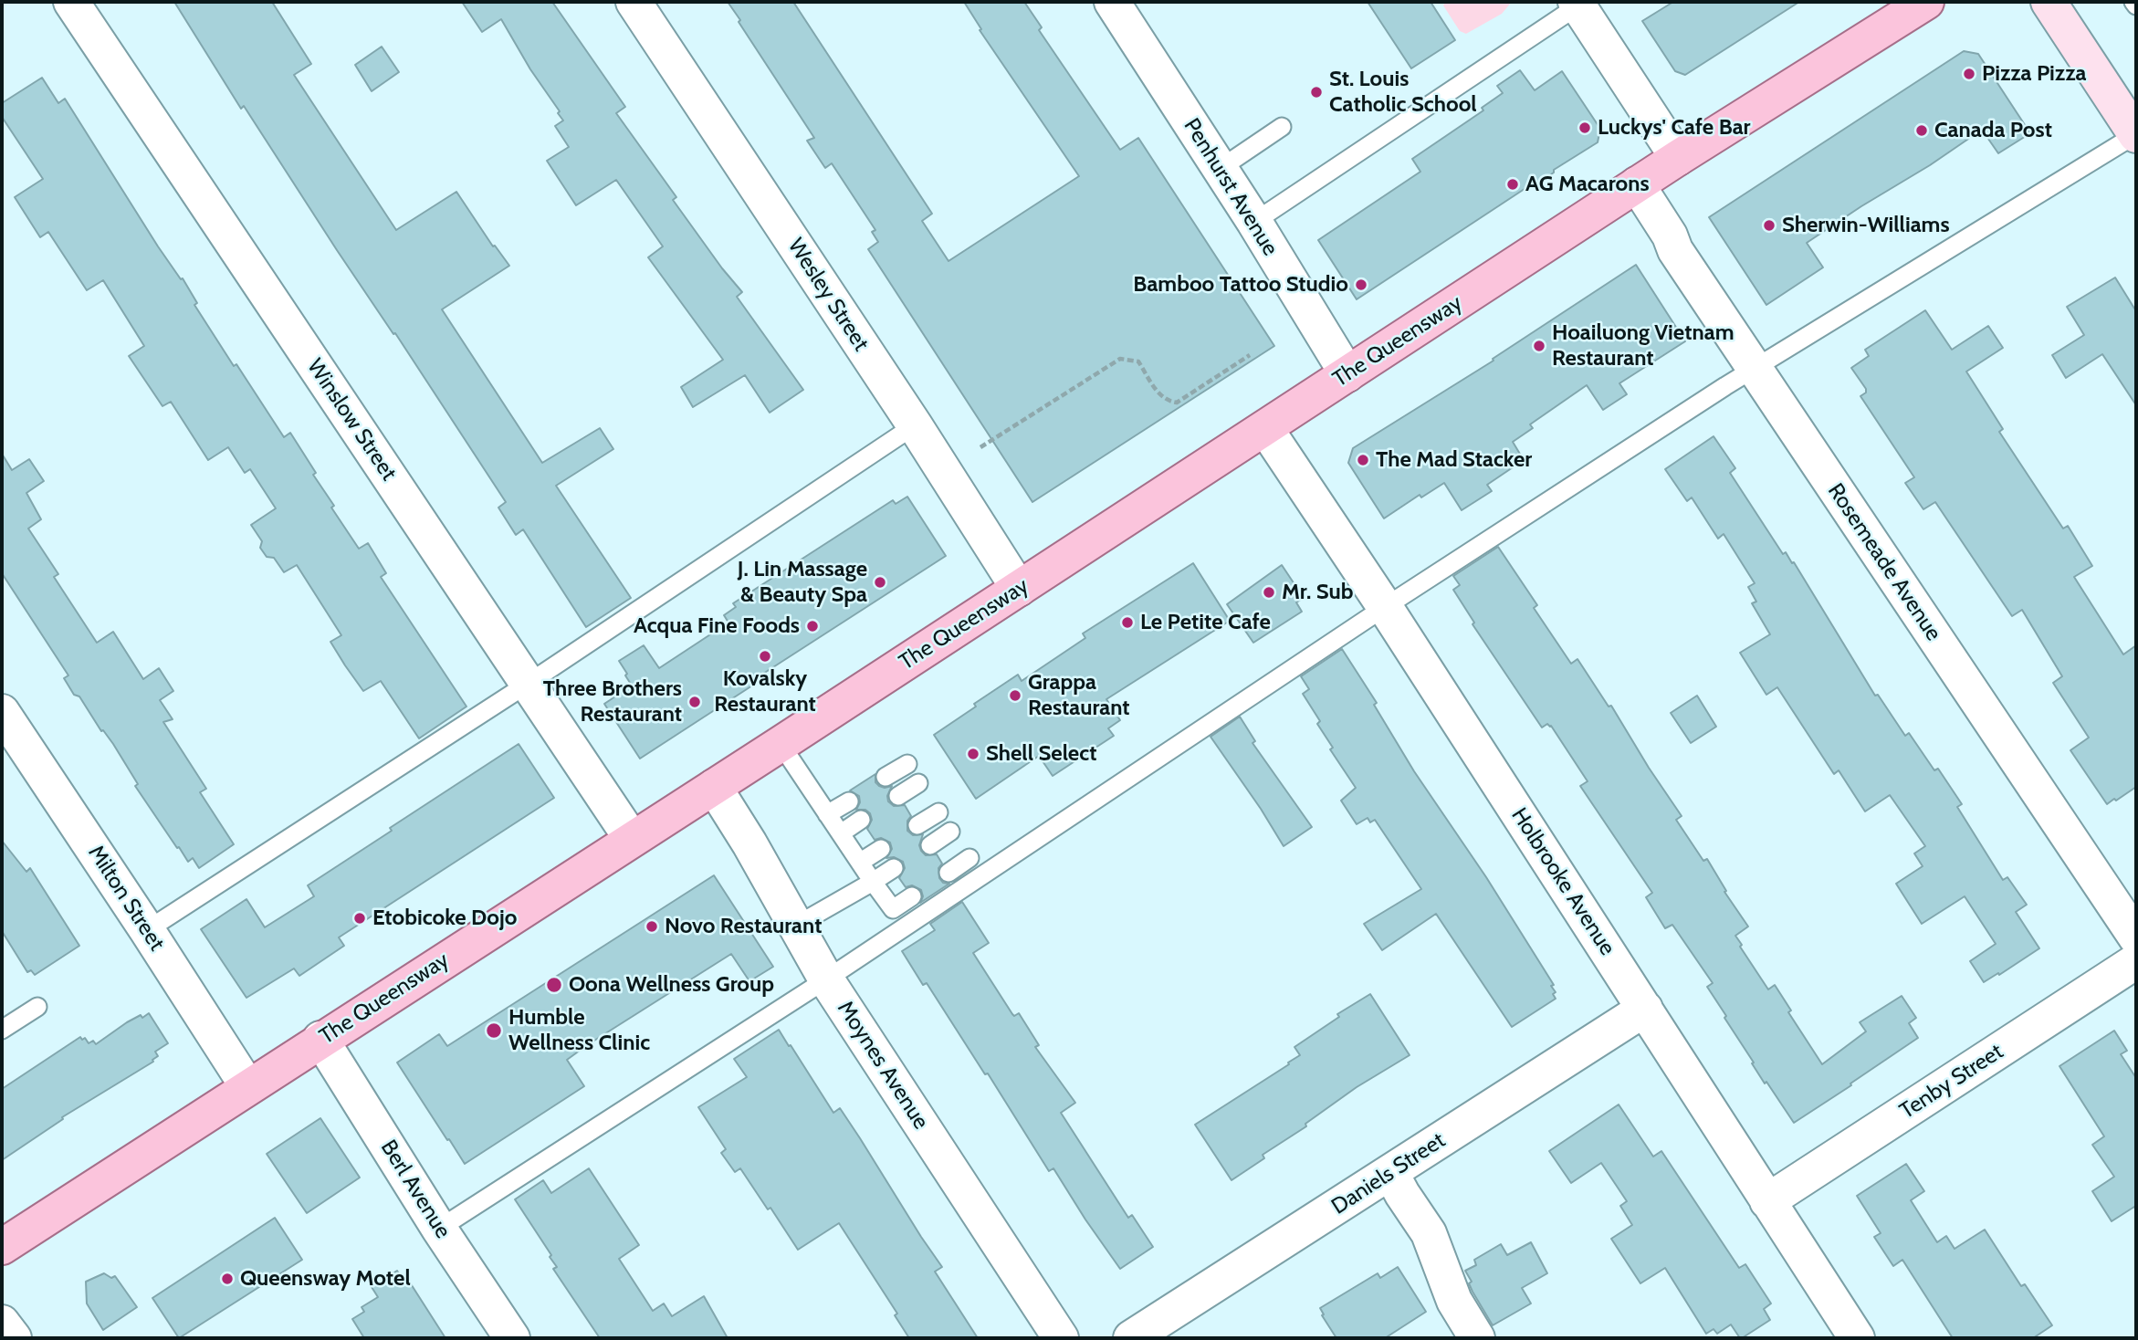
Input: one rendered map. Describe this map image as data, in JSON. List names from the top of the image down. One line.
{"streets":{"main road":["The Queensway"],"street":["Penhurst Avenue","Wesley Street","Winslow Street","Rosemeade Avenue","Holbrooke Avenue","Milton Street","Moynes Avenue","Tenby Street","Daniels Street","Berl Avenue"]},"crossings":[["Penhurst Avenue","The Queensway"],["Wesley Street","The Queensway"],["The Queensway","Winslow Street"],["The Queensway","Rosemeade Avenue"],["The Queensway","Holbrooke Avenue"],["The Queensway","Milton Street"],["The Queensway","Moynes Avenue"],["The Queensway","Berl Avenue"],["Holbrooke Avenue","Tenby Street"],["Holbrooke Avenue","Daniels Street"]],"places":["Pizza Pizza","St. Louis Catholic School","Luckys' Cafe Bar","Canada Post","AG Macarons","Sherwin-Williams","Bamboo Tattoo Studio","Hoailuong Vietnam Restaurant","The Mad Stacker","J. Lin Massage & Beauty Spa","Mr. Sub","Le Petite Cafe","Acqua Fine Foods","Kovalsky Restaurant","Grappa Restaurant","Three Brothers Restaurant","Shell Select","Etobicoke Dojo","Novo Restaurant","Oona Wellness Group","Humble Wellness Clinic","Queensway Motel"]}
